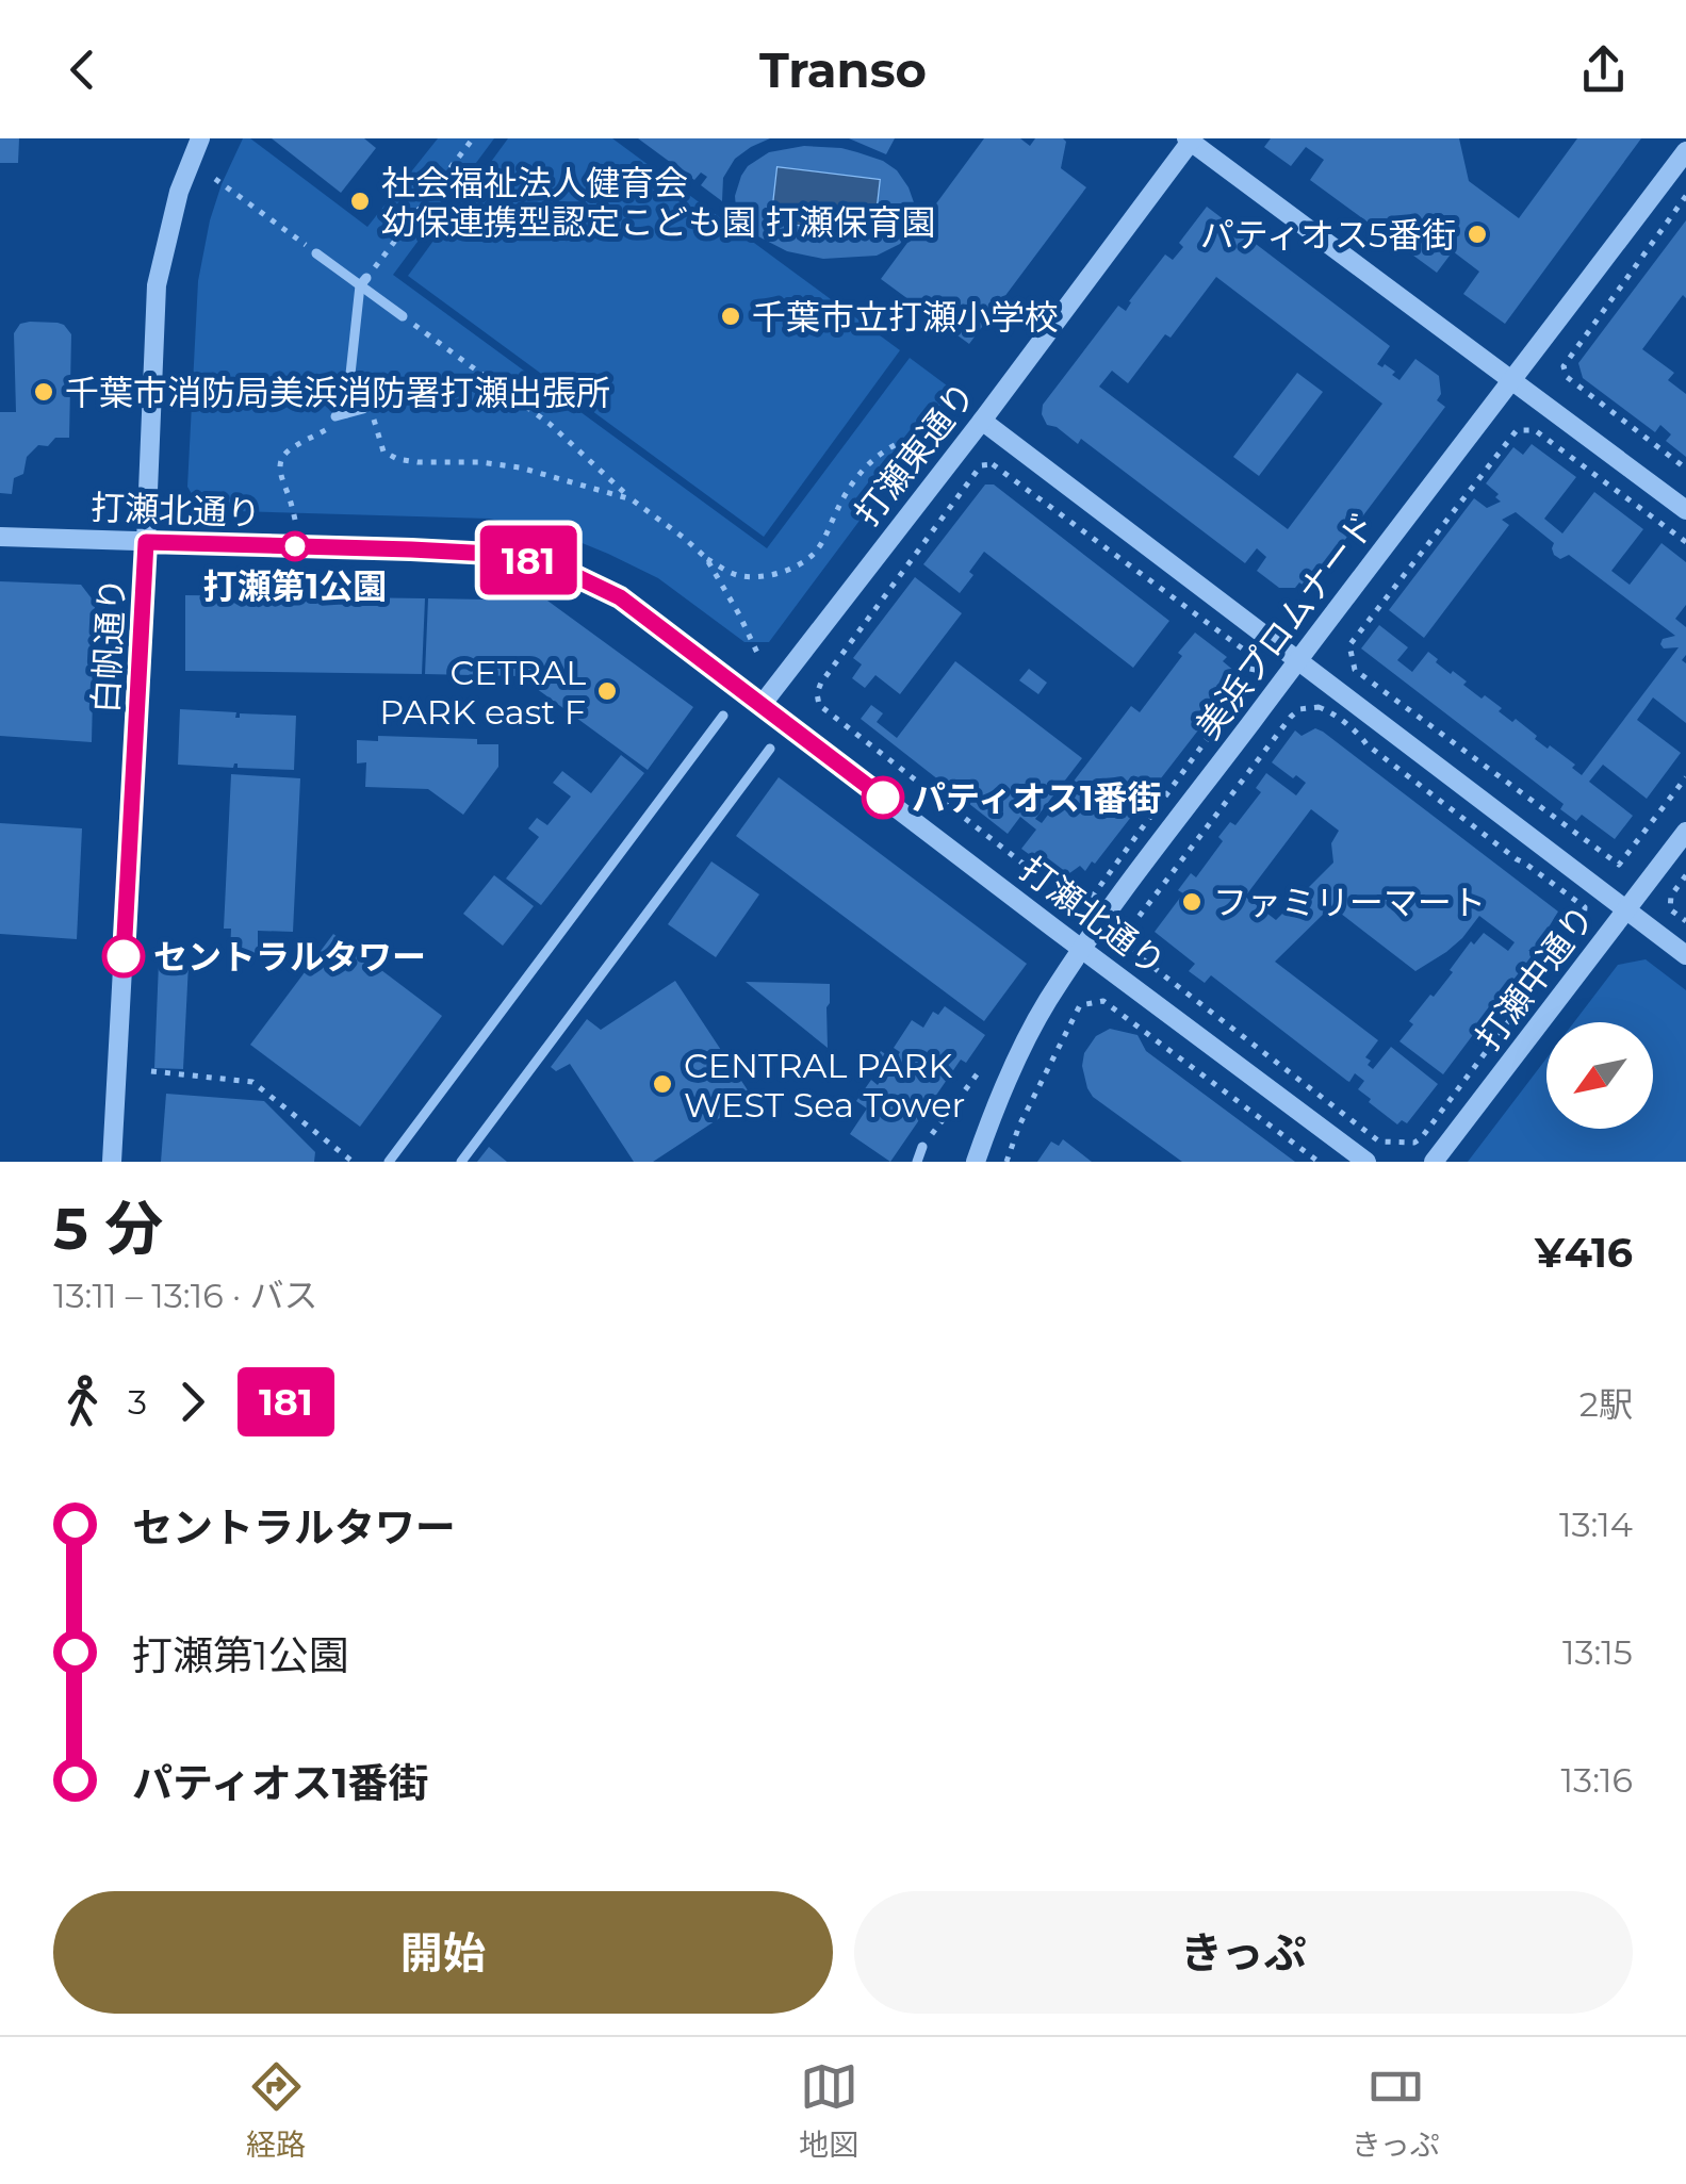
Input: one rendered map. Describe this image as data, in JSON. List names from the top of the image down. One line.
{"streets":{"street":["打瀬東通り","打瀬北通り","美浜プロムナード","白帆通り","打瀬中通り"]},"crossings":[["打瀬東通り","打瀬北通り"],["打瀬北通り","美浜プロムナード"],["打瀬北通り","白帆通り"]],"places":["社会福祉法人健育会 幼保連携型認定こども園 打瀬保育園","パティオス5番街","千葉市立打瀬小学校","千葉市消防局美浜消防署打瀬出張所","打瀬第1公園","CETRAL PARK east F","パティオス1番街","ファミリーマート","セントラルタワー","CENTRAL PARK WEST Sea Tower"],"lines":["bus line 181"],"north":"bottom left","page":{"header":"Transo","on_map":"181","heading":["5 分","13:11 – 13:16 · バス","¥416"],"legs":["3","181","2駅"],"list":[{"name":"セントラルタワー","value":"13:14"},{"name":"打瀬第1公園","value":"13:15"},{"name":"パティオス1番街","value":"13:16"}],"buttons":["開始","きっぷ"],"tabs":["経路","地図","きっぷ"]}}
